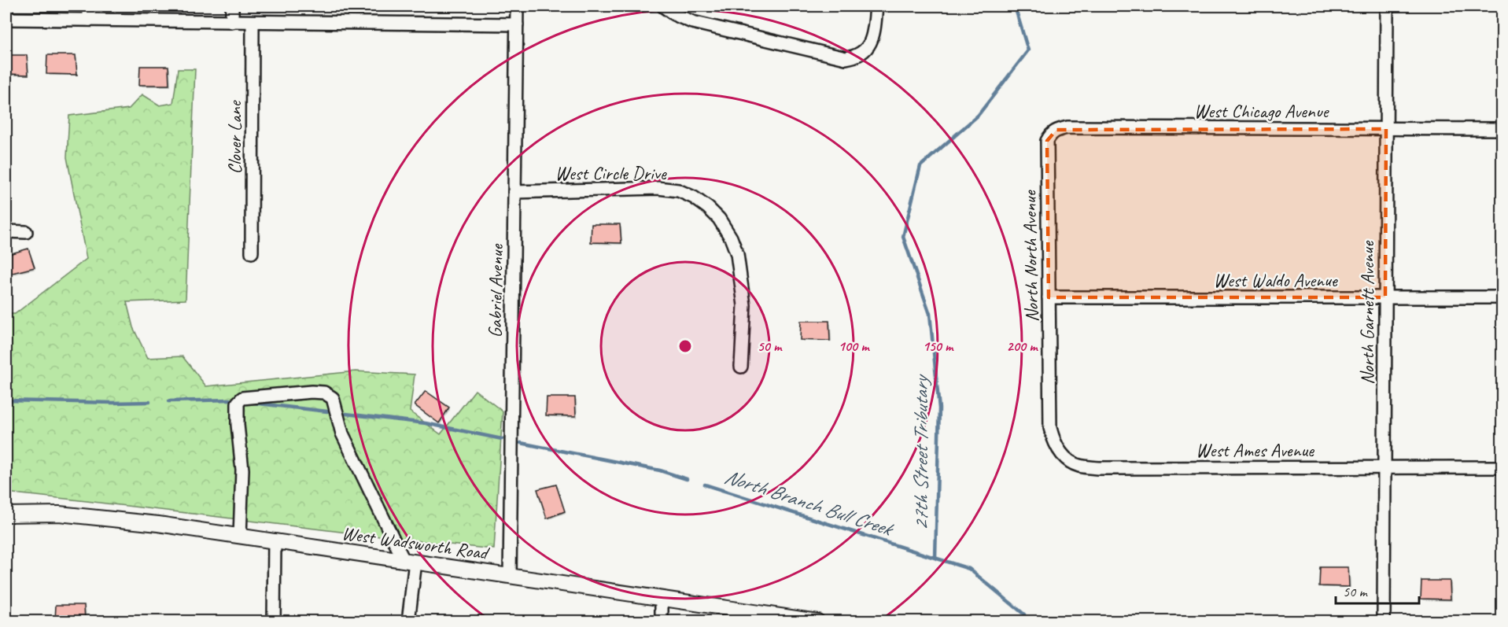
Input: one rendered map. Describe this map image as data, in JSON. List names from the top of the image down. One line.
{"streets":{"main road":["West Wadsworth Road"],"street":["West Chicago Avenue","Clover Lane","West Circle Drive","North North Avenue","West Waldo Avenue","Gabriel Avenue","North Garnett Avenue","West Ames Avenue"]},"crossings":[["West Chicago Avenue","North North Avenue"],["West Chicago Avenue","North Garnett Avenue"],["West Circle Drive","Gabriel Avenue"],["North North Avenue","West Waldo Avenue"],["North North Avenue","West Ames Avenue"],["West Waldo Avenue","North Garnett Avenue"],["Gabriel Avenue","West Wadsworth Road"],["North Garnett Avenue","West Ames Avenue"]],"water":["27th Street Tributary","North Branch Bull Creek"],"scale_bar":"50 m","rings":["50 m","100 m","150 m","200 m"]}
